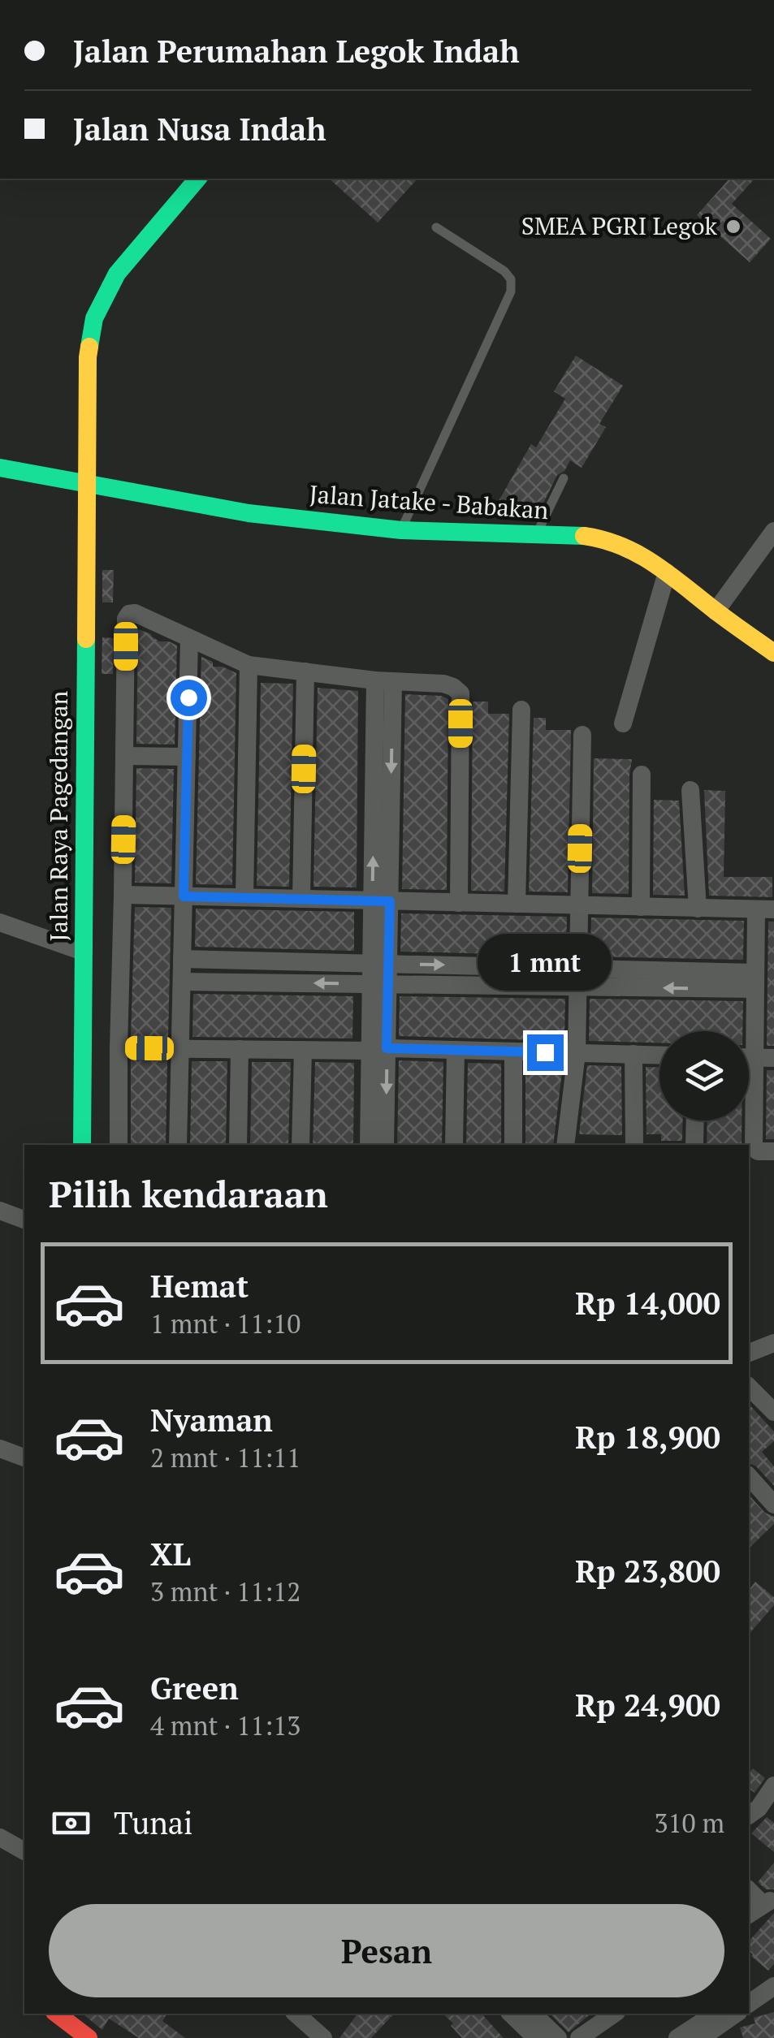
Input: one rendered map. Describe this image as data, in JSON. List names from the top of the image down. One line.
{"streets":{"street":["Jalan Jatake - Babakan","Jalan Raya Pagedangan"]},"crossings":[["Jalan Jatake - Babakan","Jalan Raya Pagedangan"]],"places":["SMEA PGRI Legok"],"page":{"banner":["Jalan Perumahan Legok Indah","Jalan Nusa Indah"],"bubble":"1 mnt","heading":"Pilih kendaraan","list":[{"name":"Hemat","note":"1 mnt · 11:10","value":"Rp 14,000"},{"name":"Nyaman","note":"2 mnt · 11:11","value":"Rp 18,900"},{"name":"XL","note":"3 mnt · 11:12","value":"Rp 23,800"},{"name":"Green","note":"4 mnt · 11:13","value":"Rp 24,900"}],"pay":["Tunai","310 m"],"buttons":"Pesan"}}
